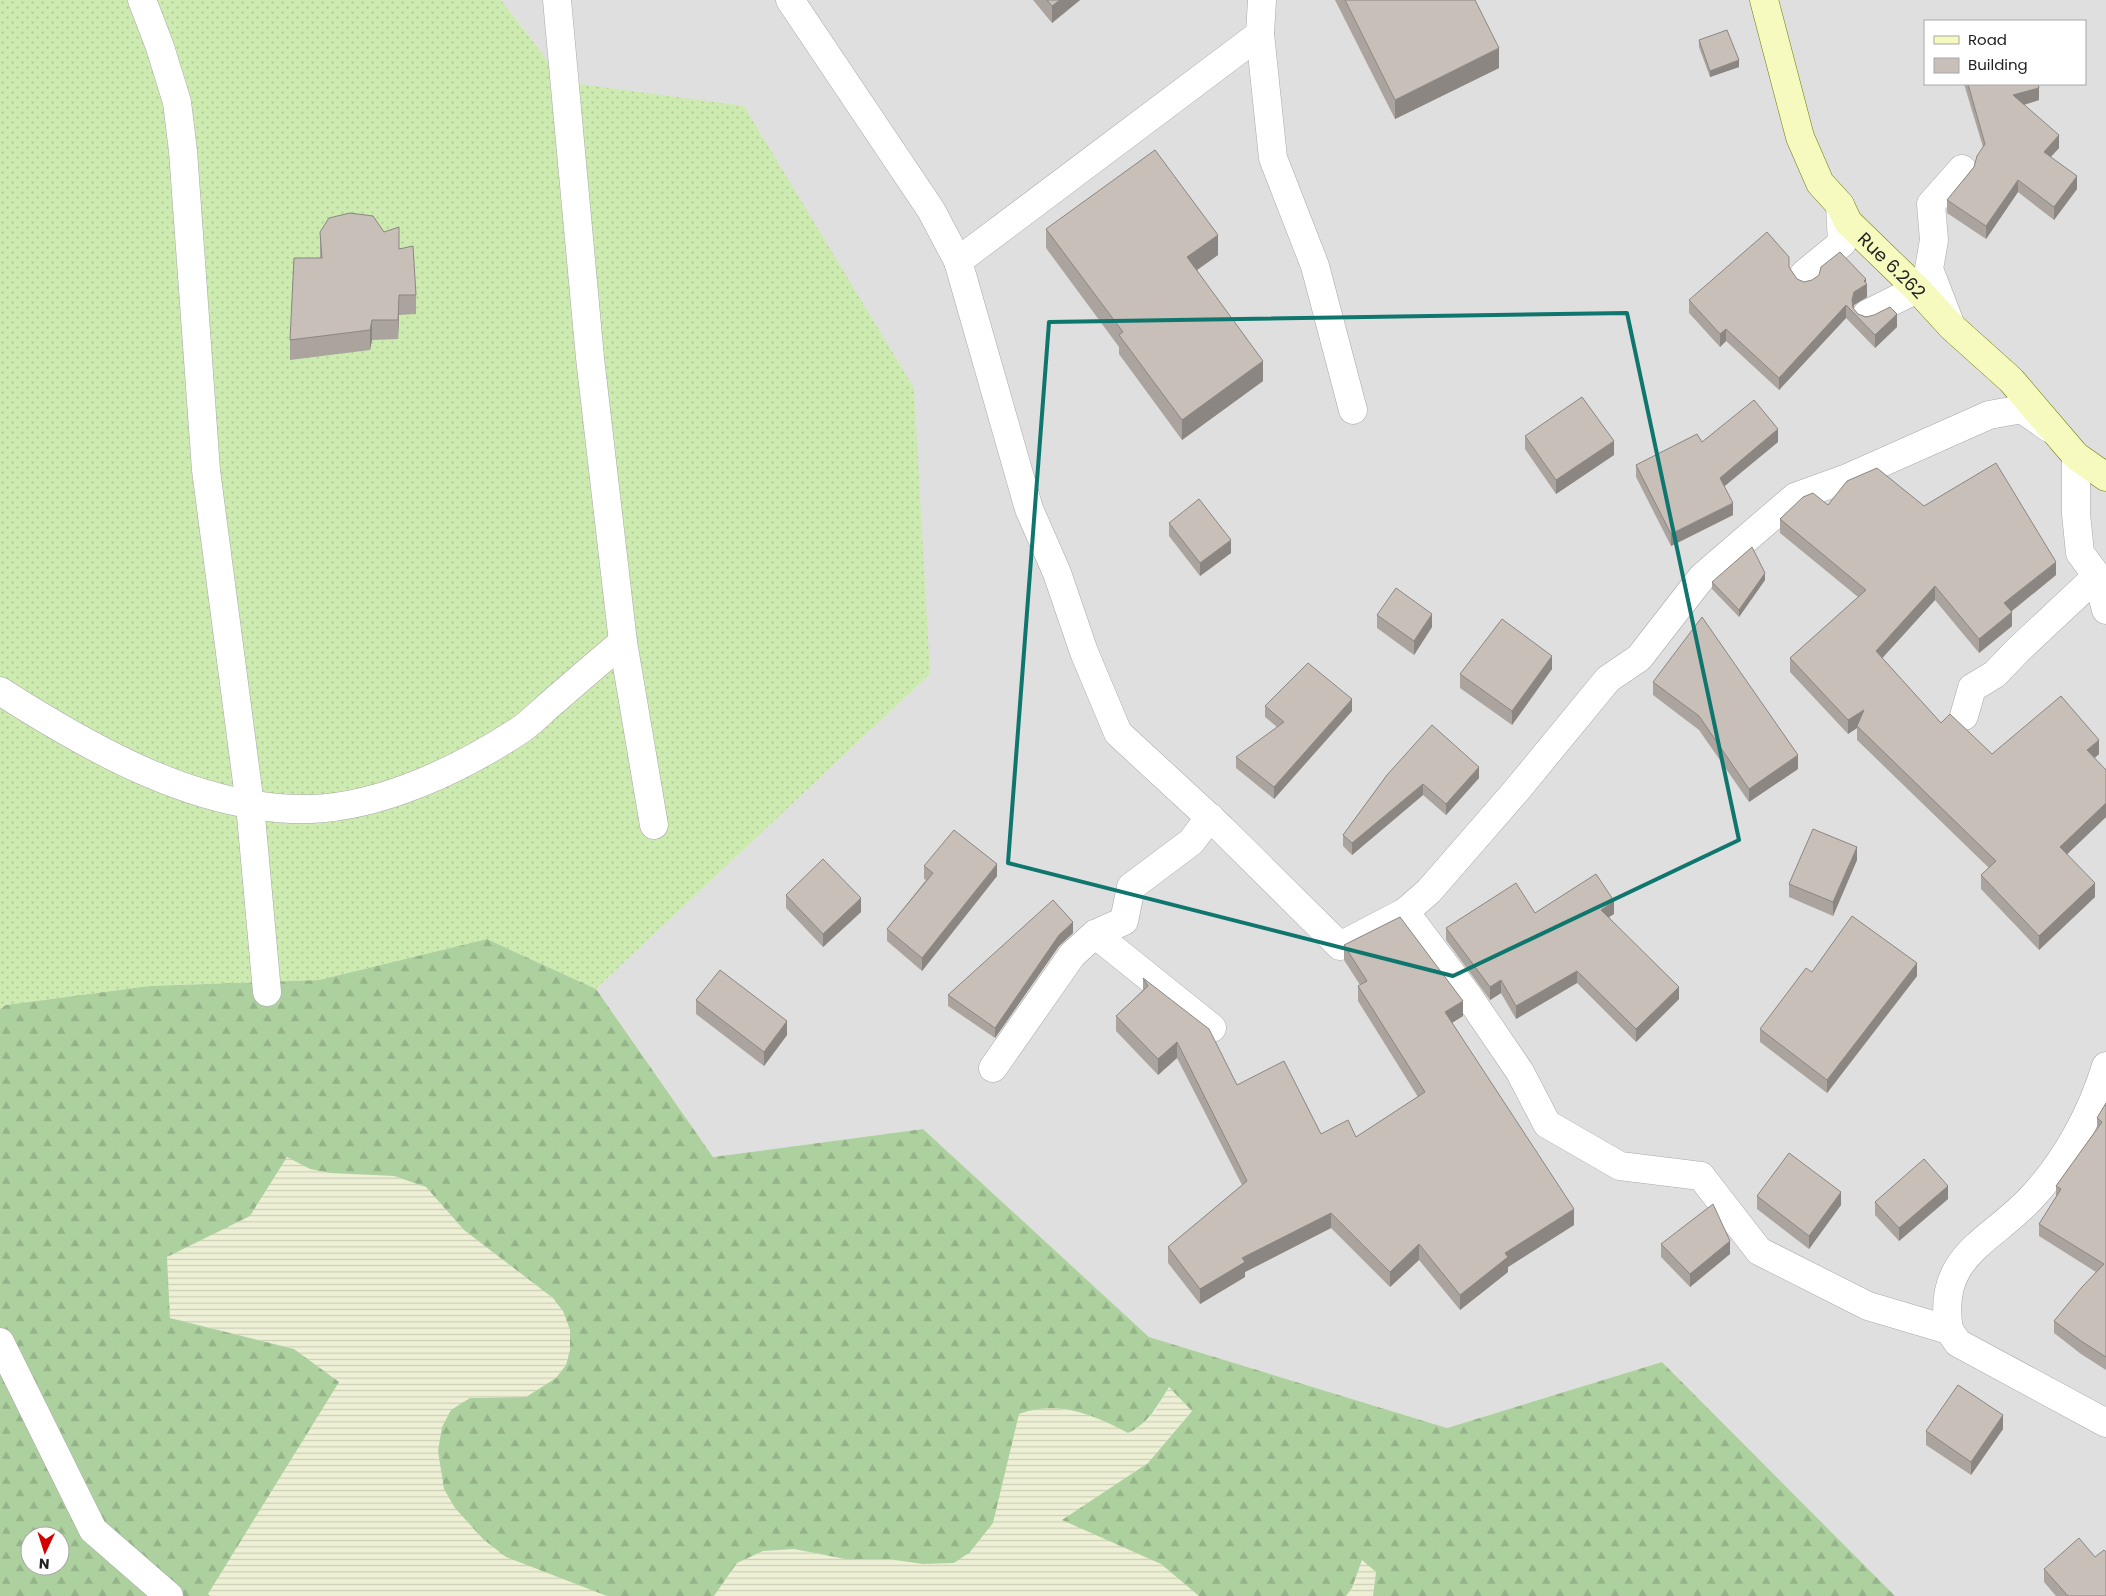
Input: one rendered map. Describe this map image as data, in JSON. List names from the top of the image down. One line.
{"streets":{"street":["Rue 6.262"]},"legend":["Road","Building"],"north":"bottom"}
